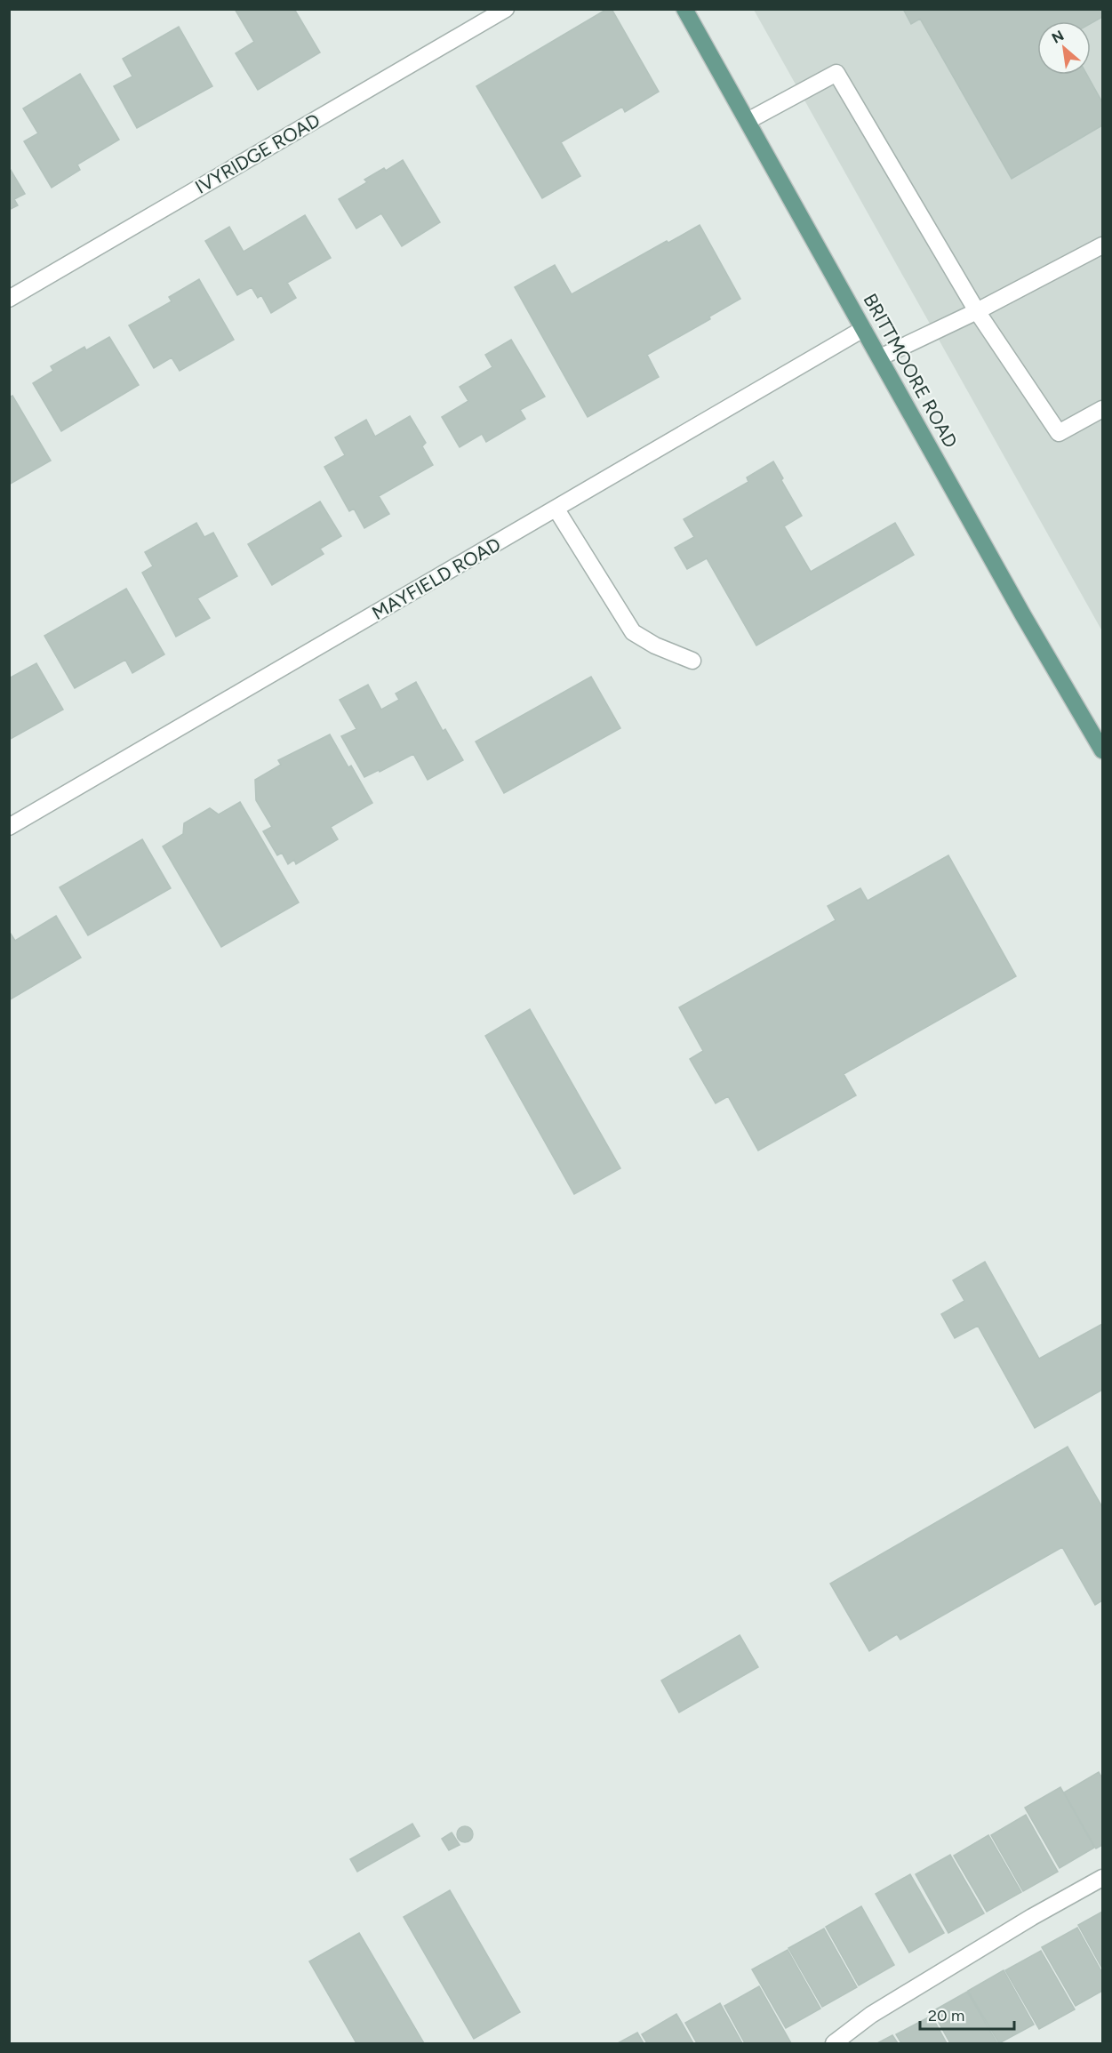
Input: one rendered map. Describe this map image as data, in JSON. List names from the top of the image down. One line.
{"streets":{"main road":["BRITTMOORE ROAD"],"street":["IVYRIDGE ROAD","MAYFIELD ROAD"]},"crossings":[["BRITTMOORE ROAD","MAYFIELD ROAD"]],"scale_bar":"20 m","north":"top left"}
